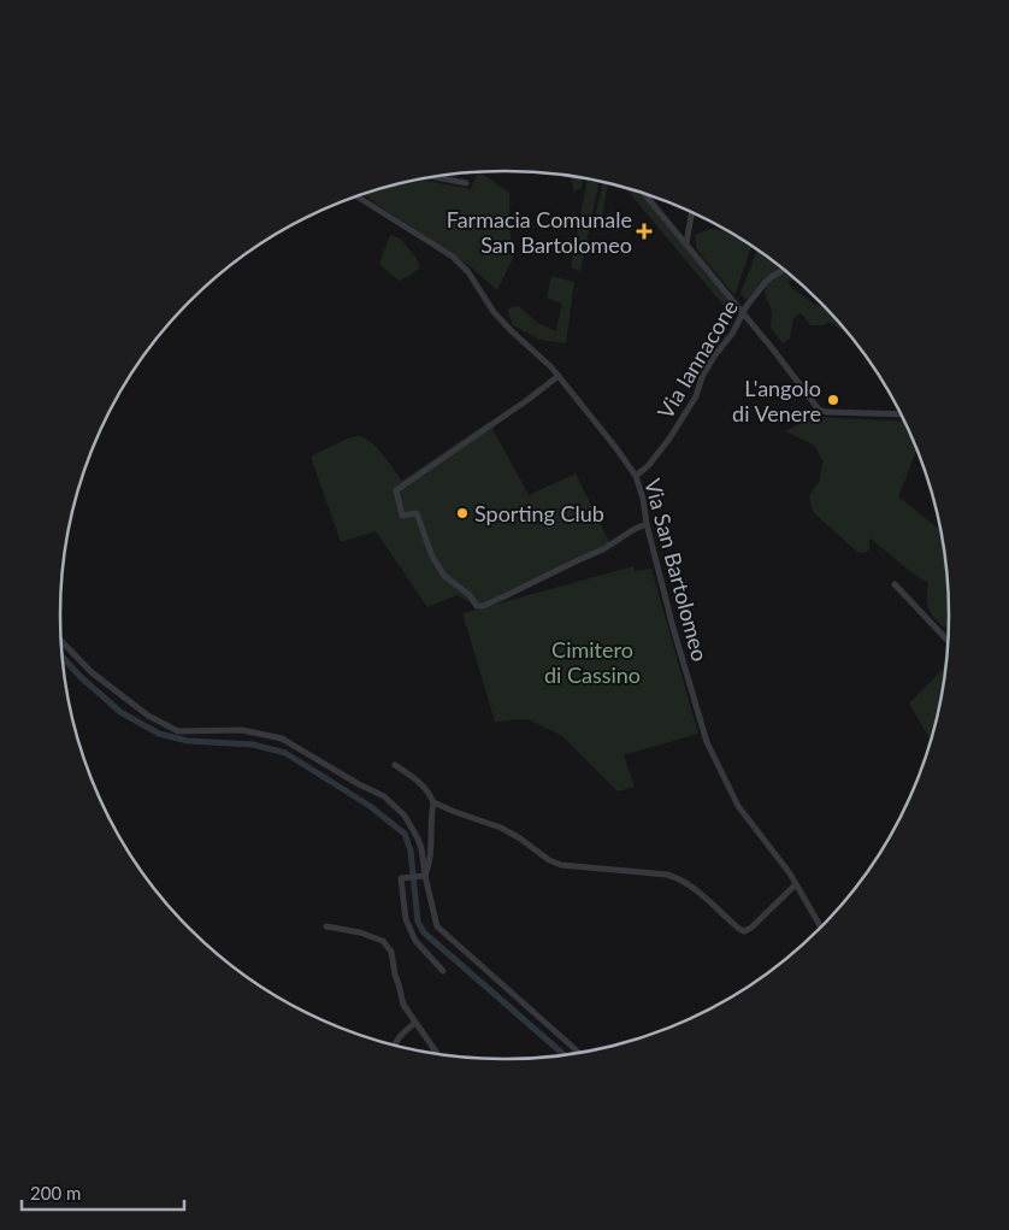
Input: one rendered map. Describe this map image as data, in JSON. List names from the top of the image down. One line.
{"streets":{"street":["Via Iannacone","Via San Bartolomeo"]},"crossings":[["Via Iannacone","Via San Bartolomeo"]],"parks":["Cimitero di Cassino"],"places":{"health":["Farmacia Comunale San Bartolomeo"],"other":["L'angolo di Venere","Sporting Club"]},"scale_bar":"200 m"}
